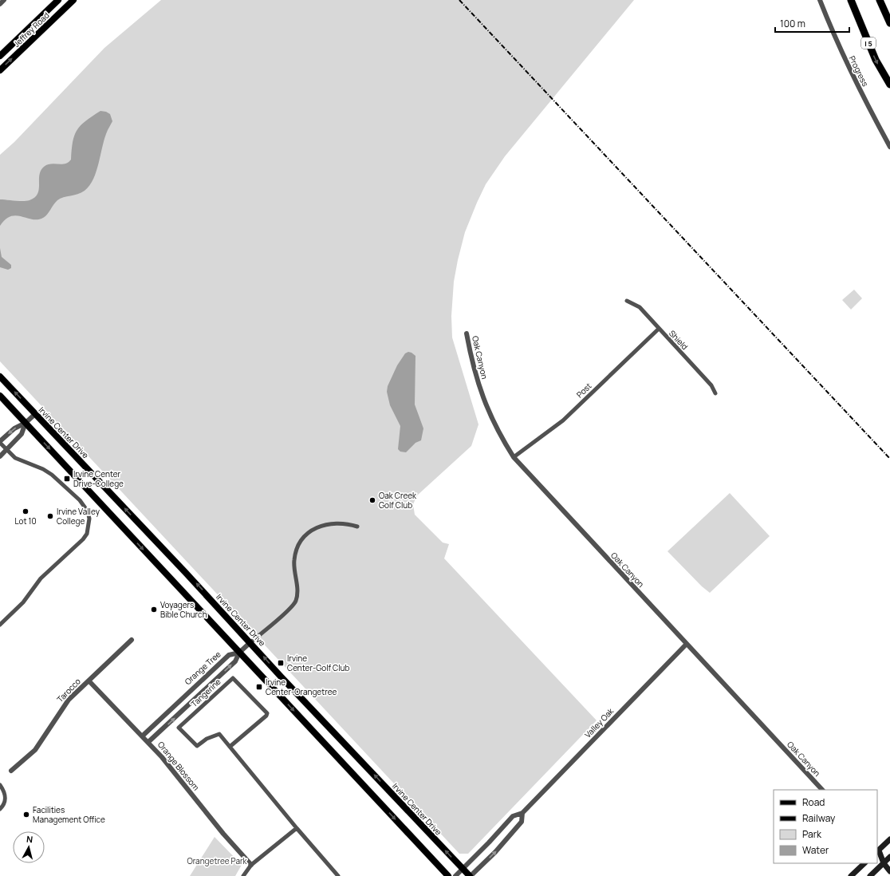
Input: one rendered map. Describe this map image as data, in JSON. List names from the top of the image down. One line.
{"streets":{"highway":["I 5"],"main road":["Jeffrey Road","Irvine Center Drive"],"street":["Progress","Shield","Oak Canyon","Post","Orange Tree","Tarocco","Tangerine","Valley Oak","Orange Blossom"]},"crossings":[["Shield","Post"],["Oak Canyon","Post"],["Oak Canyon","Valley Oak"],["Irvine Center Drive","Valley Oak"],["Orange Tree","Orange Blossom"],["Tarocco","Orange Blossom"]],"parks":["Orangetree Park"],"places":{"transit":["Irvine Center Drive-College","Irvine Center-Golf Club","Irvine Center-Orangetree"],"other":["Oak Creek Golf Club","Lot 10","Irvine Valley College","Voyagers Bible Church","Facilities Management Office"]},"legend":["Road","Railway","Park","Water"],"scale_bar":"100 m","north":"top"}
